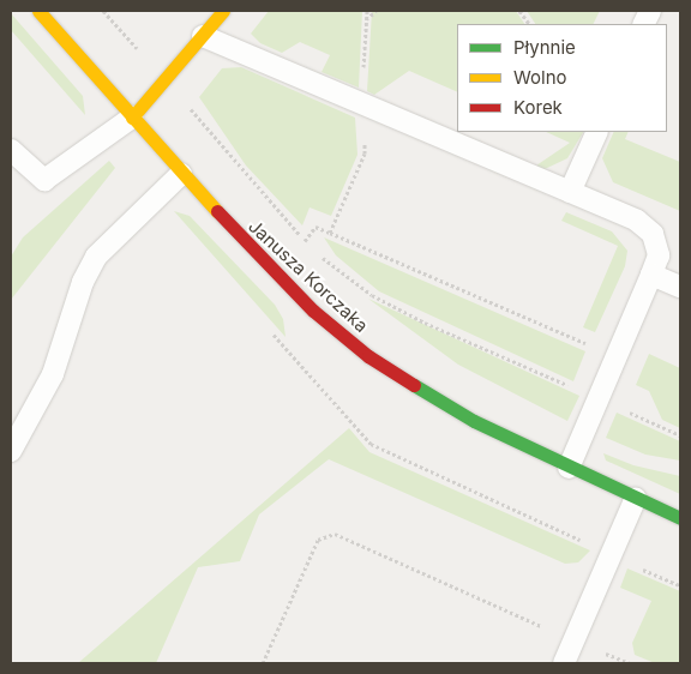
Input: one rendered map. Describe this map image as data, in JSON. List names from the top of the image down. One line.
{"streets":{"street":["Janusza Korczaka"]},"legend":["Płynnie","Wolno","Korek"]}
